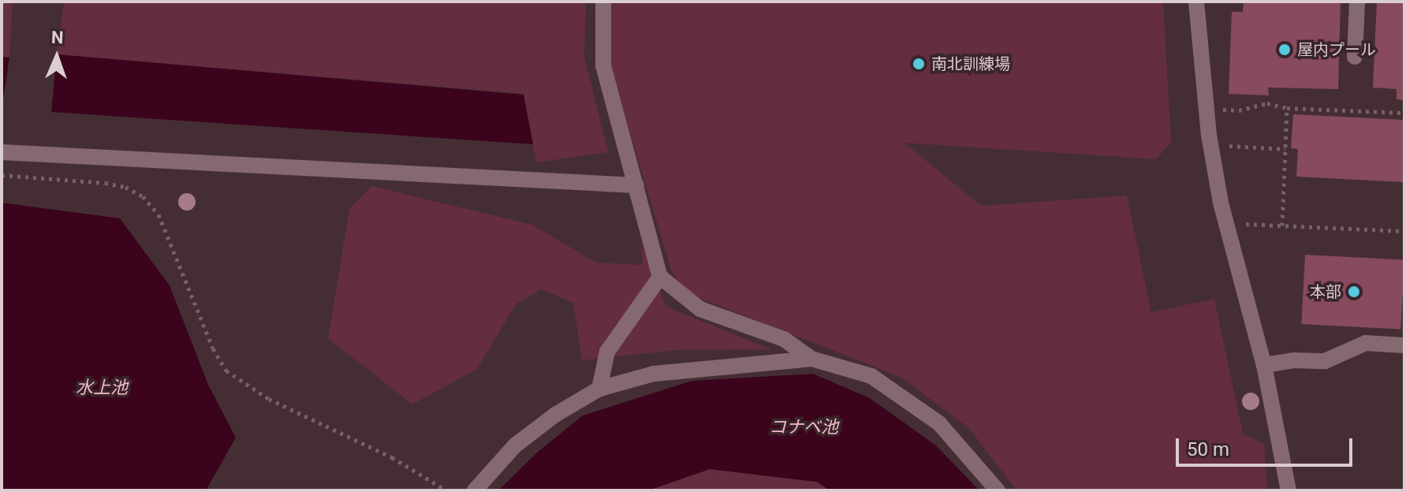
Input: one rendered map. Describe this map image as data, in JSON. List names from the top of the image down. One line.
{"water":["水上池","コナベ池"],"places":["屋内プール","南北訓練場","本部"],"scale_bar":"50 m","north":"top"}
